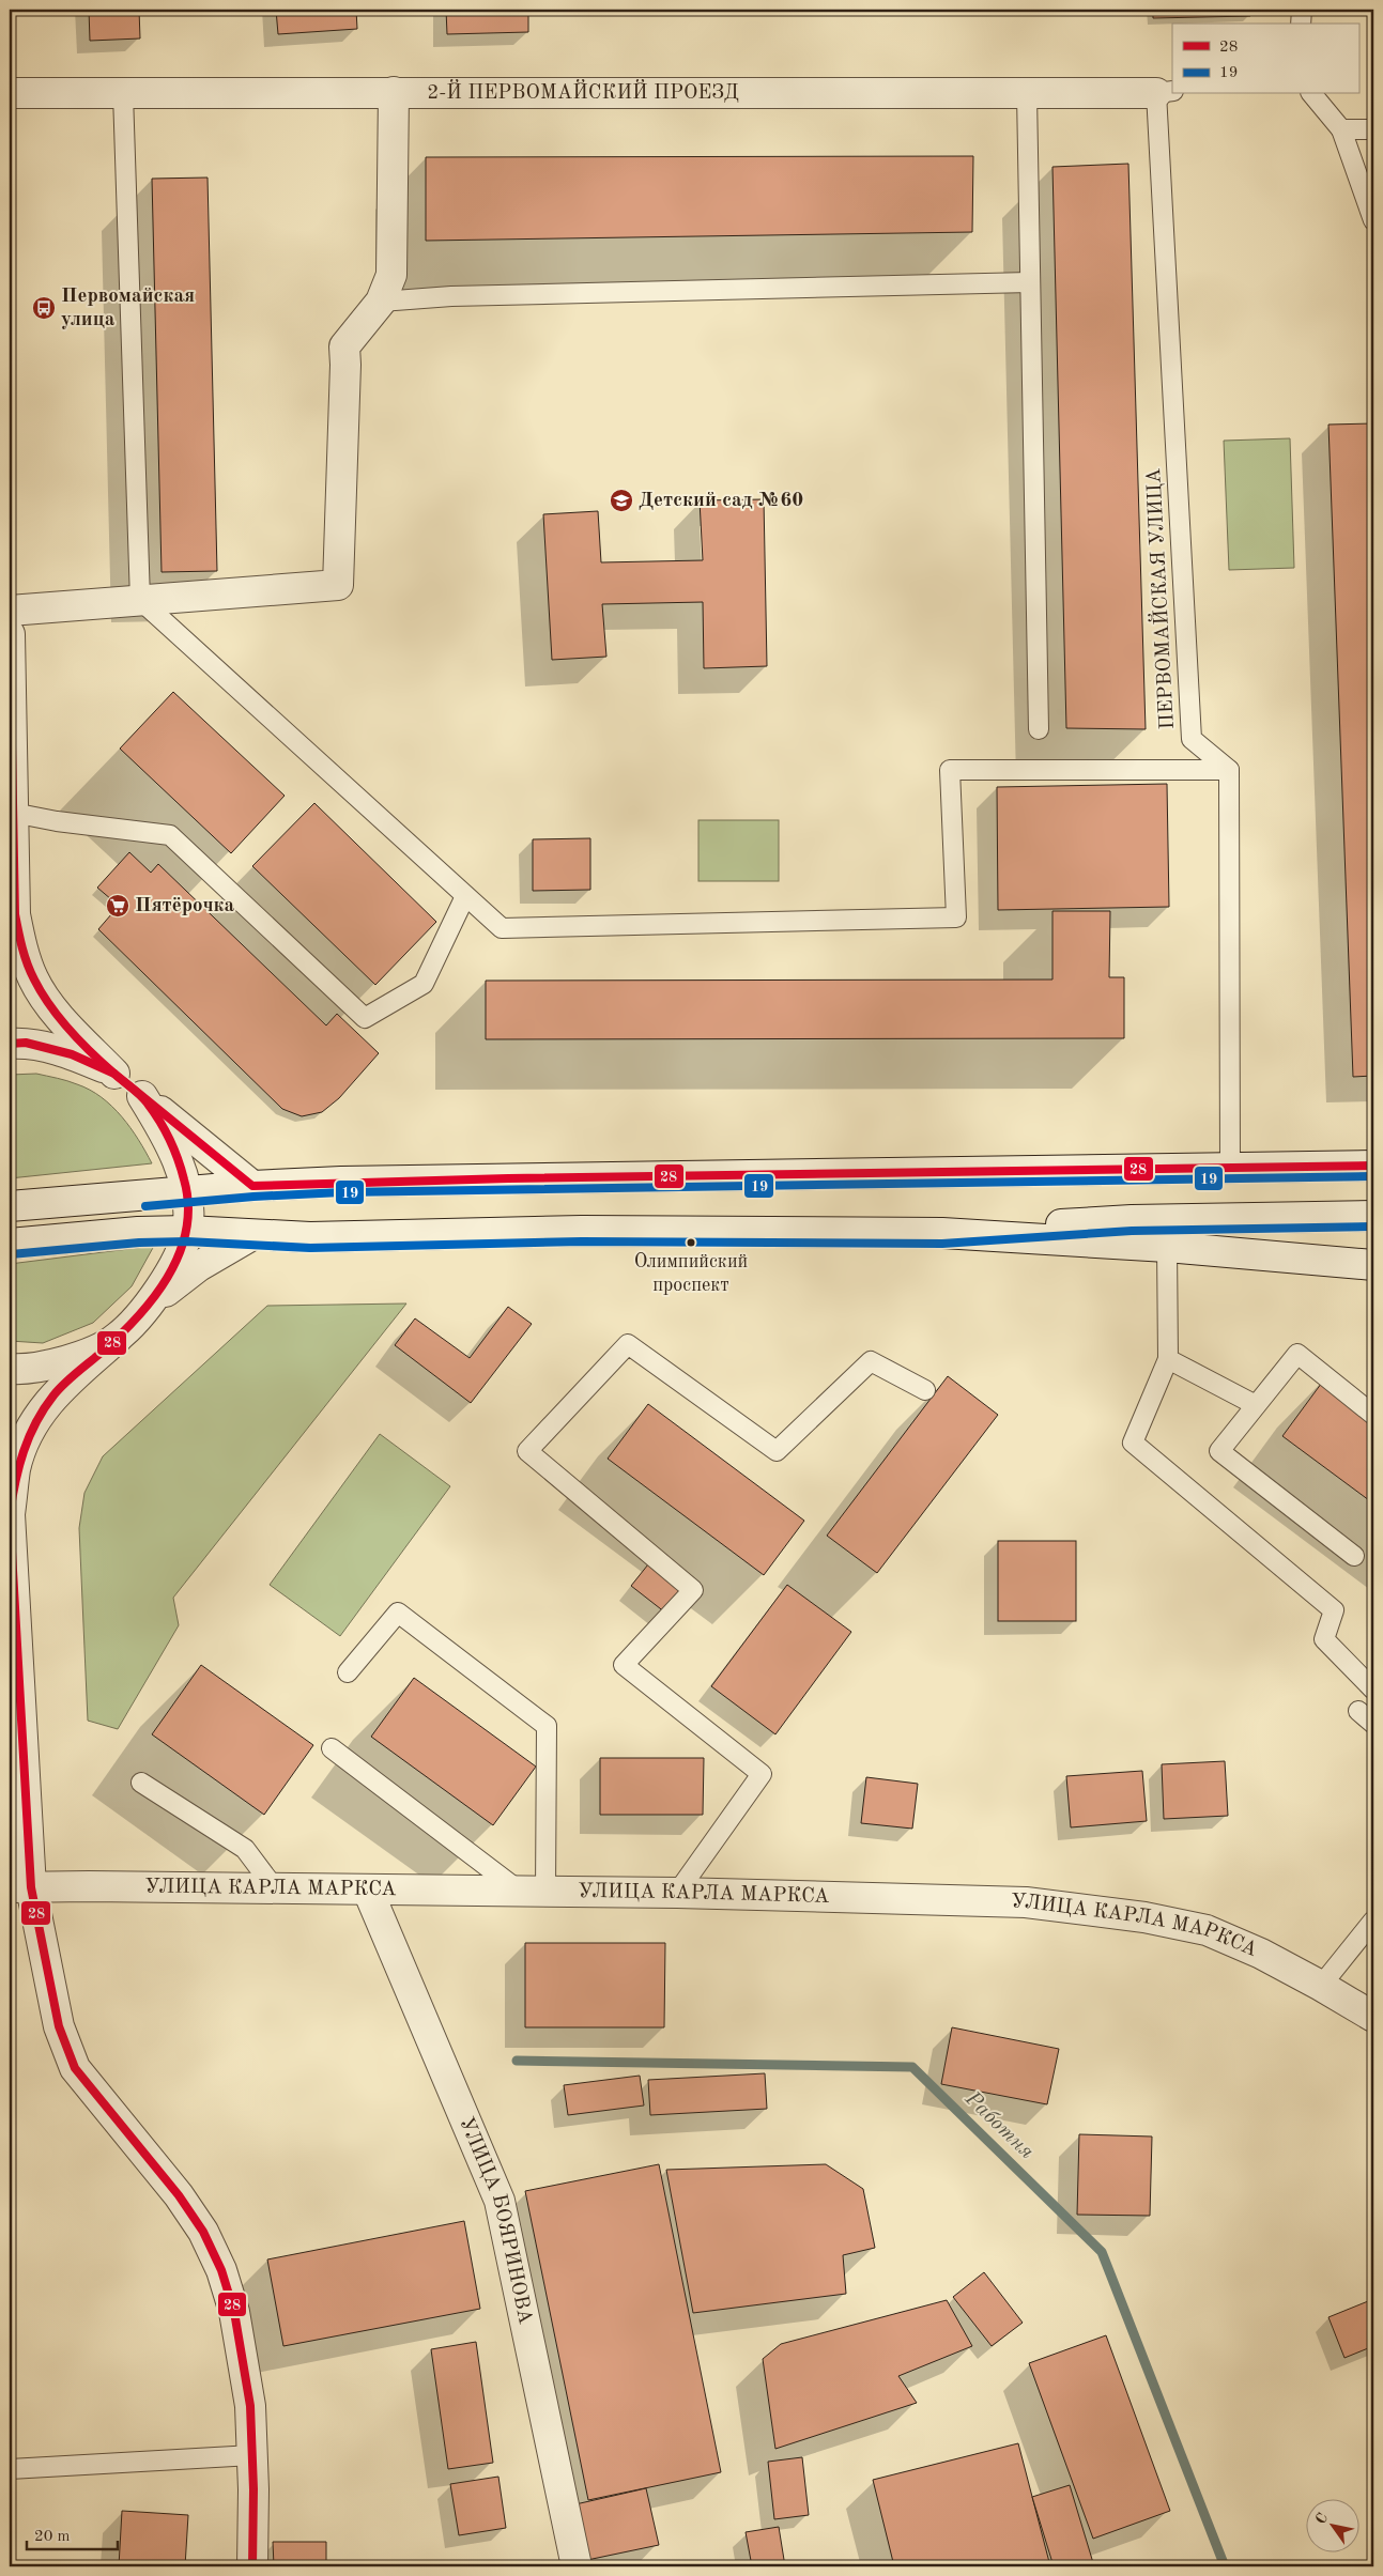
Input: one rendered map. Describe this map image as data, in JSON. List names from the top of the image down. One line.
{"streets":{"street":["2-Й ПЕРВОМАЙСКИЙ ПРОЕЗД","УЛИЦА КАРЛА МАРКСА","УЛИЦА БОЯРИНОВА"],"lane":["ПЕРВОМАЙСКАЯ УЛИЦА"]},"crossings":[["2-Й ПЕРВОМАЙСКИЙ ПРОЕЗД","ПЕРВОМАЙСКАЯ УЛИЦА"],["УЛИЦА КАРЛА МАРКСА","УЛИЦА БОЯРИНОВА"]],"water":["Работня"],"places":{"bus stop":["Первомайская улица"],"school or university":["Детский сад №60"],"supermarket":["Пятёрочка"],"other":["Олимпийский проспект"]},"lines":["transit line 28","transit line 19"],"legend":["28","19"],"scale_bar":"20 m","north":"top left"}
